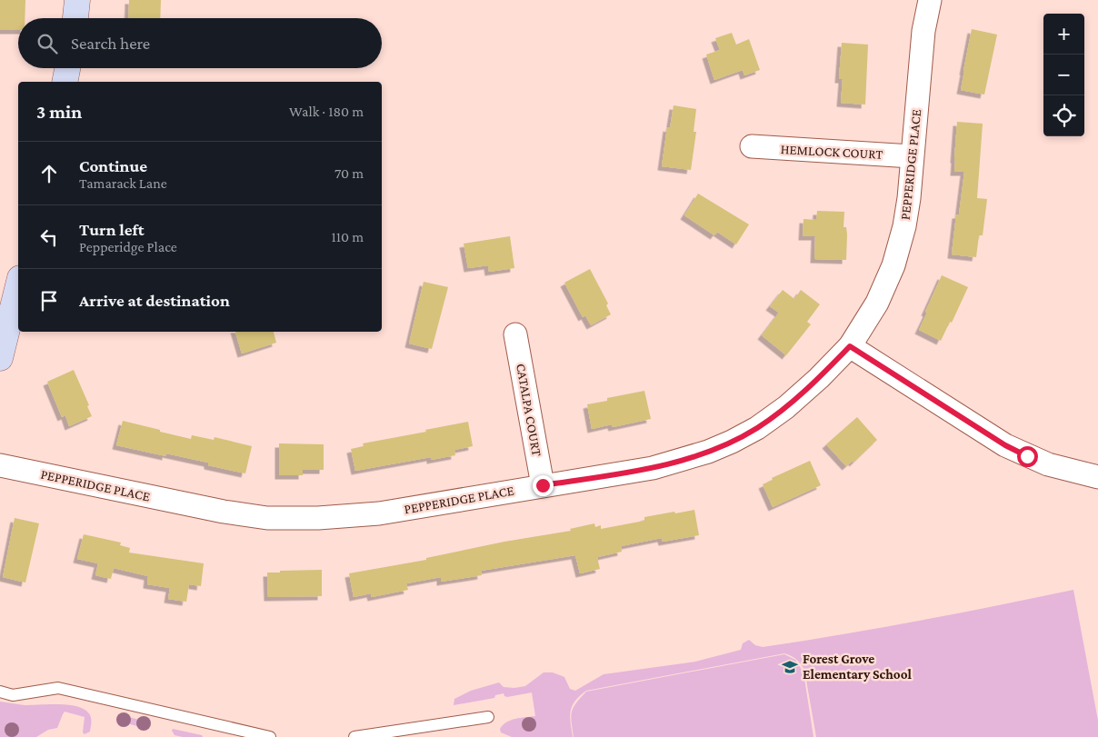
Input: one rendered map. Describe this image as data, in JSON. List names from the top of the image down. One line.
{"streets":{"street":["HEMLOCK COURT","PEPPERIDGE PLACE","CATALPA COURT"]},"crossings":[["HEMLOCK COURT","PEPPERIDGE PLACE"],["PEPPERIDGE PLACE","CATALPA COURT"]],"places":{"school or university":["Forest Grove Elementary School"]},"page":{"map_buttons":["+","−"],"search":"Search here","heading":["3 min","Walk · 180 m"],"list":[["Continue","Tamarack Lane","70 m"],["Turn left","Pepperidge Place","110 m"],"Arrive at destination"]}}
